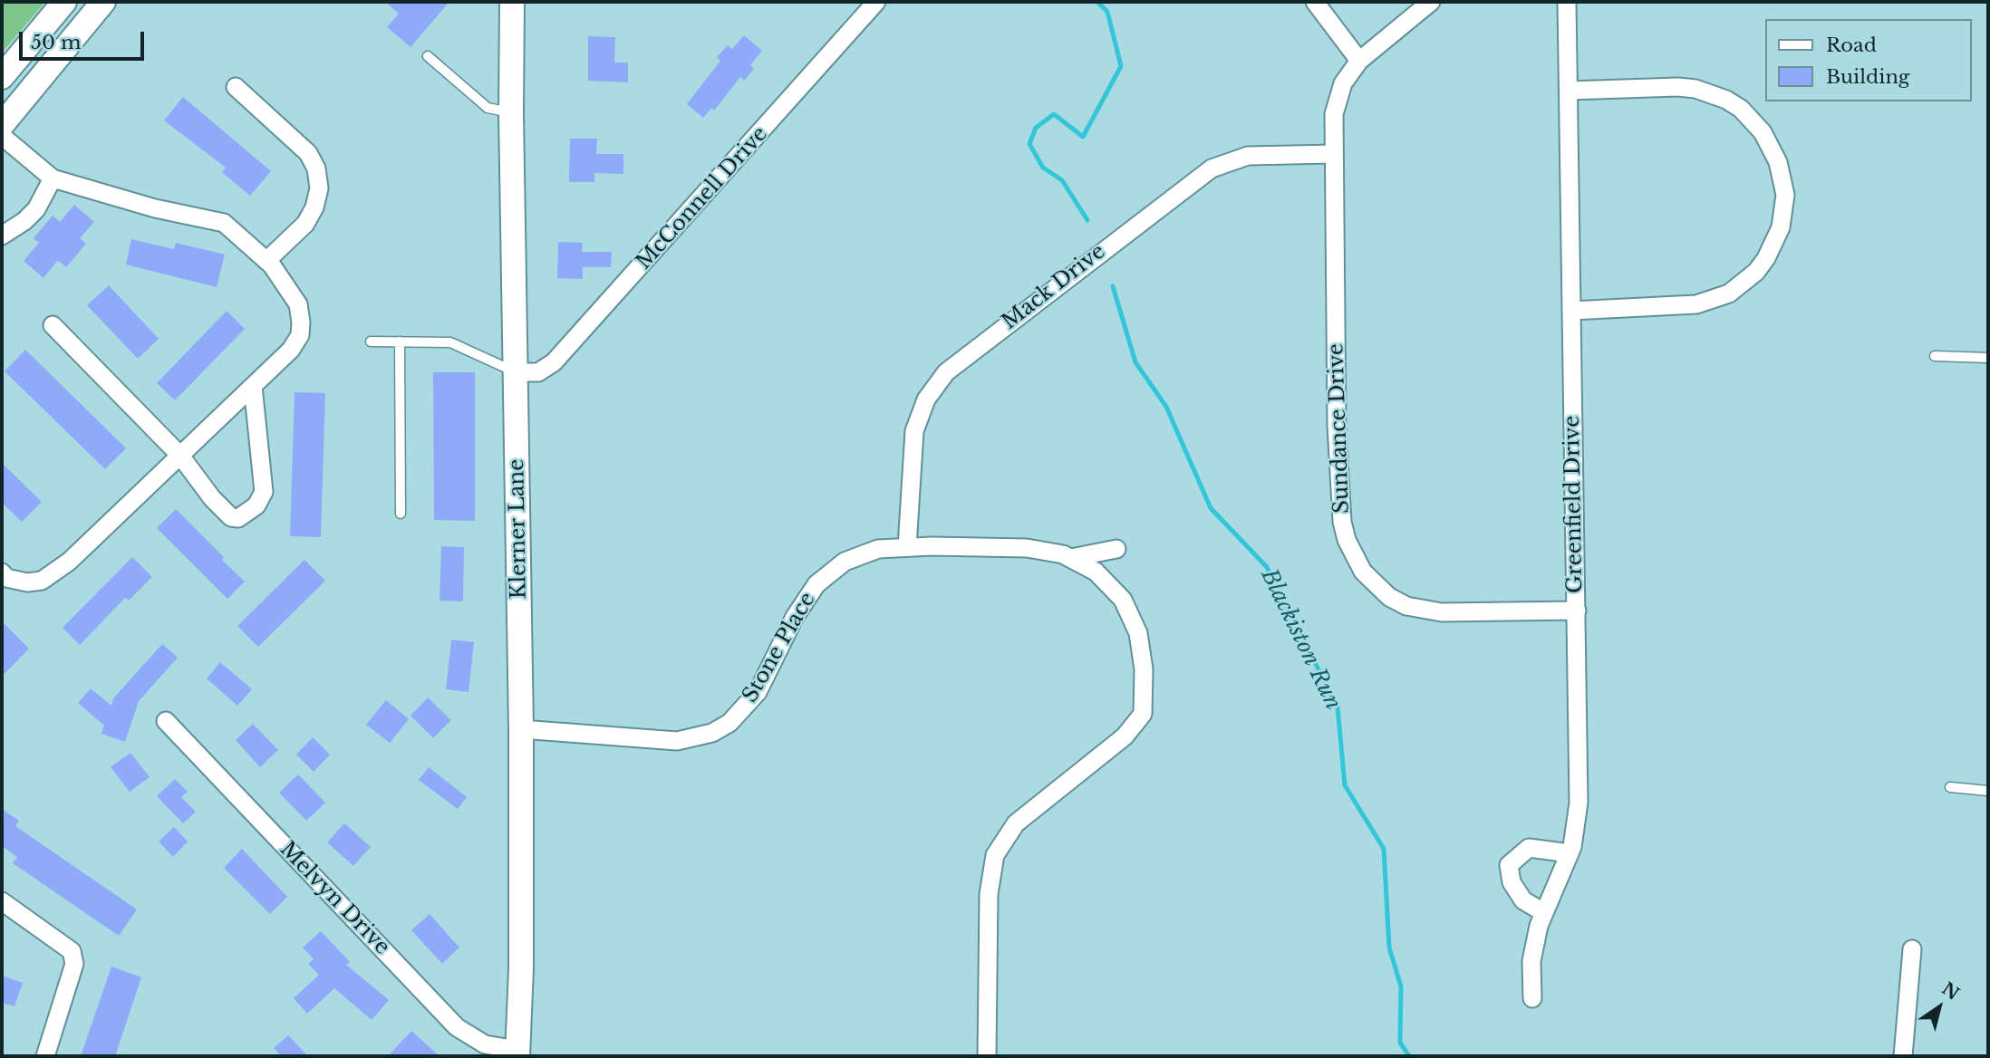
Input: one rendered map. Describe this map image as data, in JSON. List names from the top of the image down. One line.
{"streets":{"street":["McConnell Drive","Mack Drive","Sundance Drive","Greenfield Drive","Klerner Lane","Stone Place","Melvyn Drive"]},"crossings":[["McConnell Drive","Klerner Lane"],["Mack Drive","Sundance Drive"],["Mack Drive","Stone Place"],["Sundance Drive","Greenfield Drive"],["Klerner Lane","Stone Place"],["Klerner Lane","Melvyn Drive"]],"water":["Blackiston Run"],"legend":["Road","Building"],"scale_bar":"50 m","north":"top right"}
